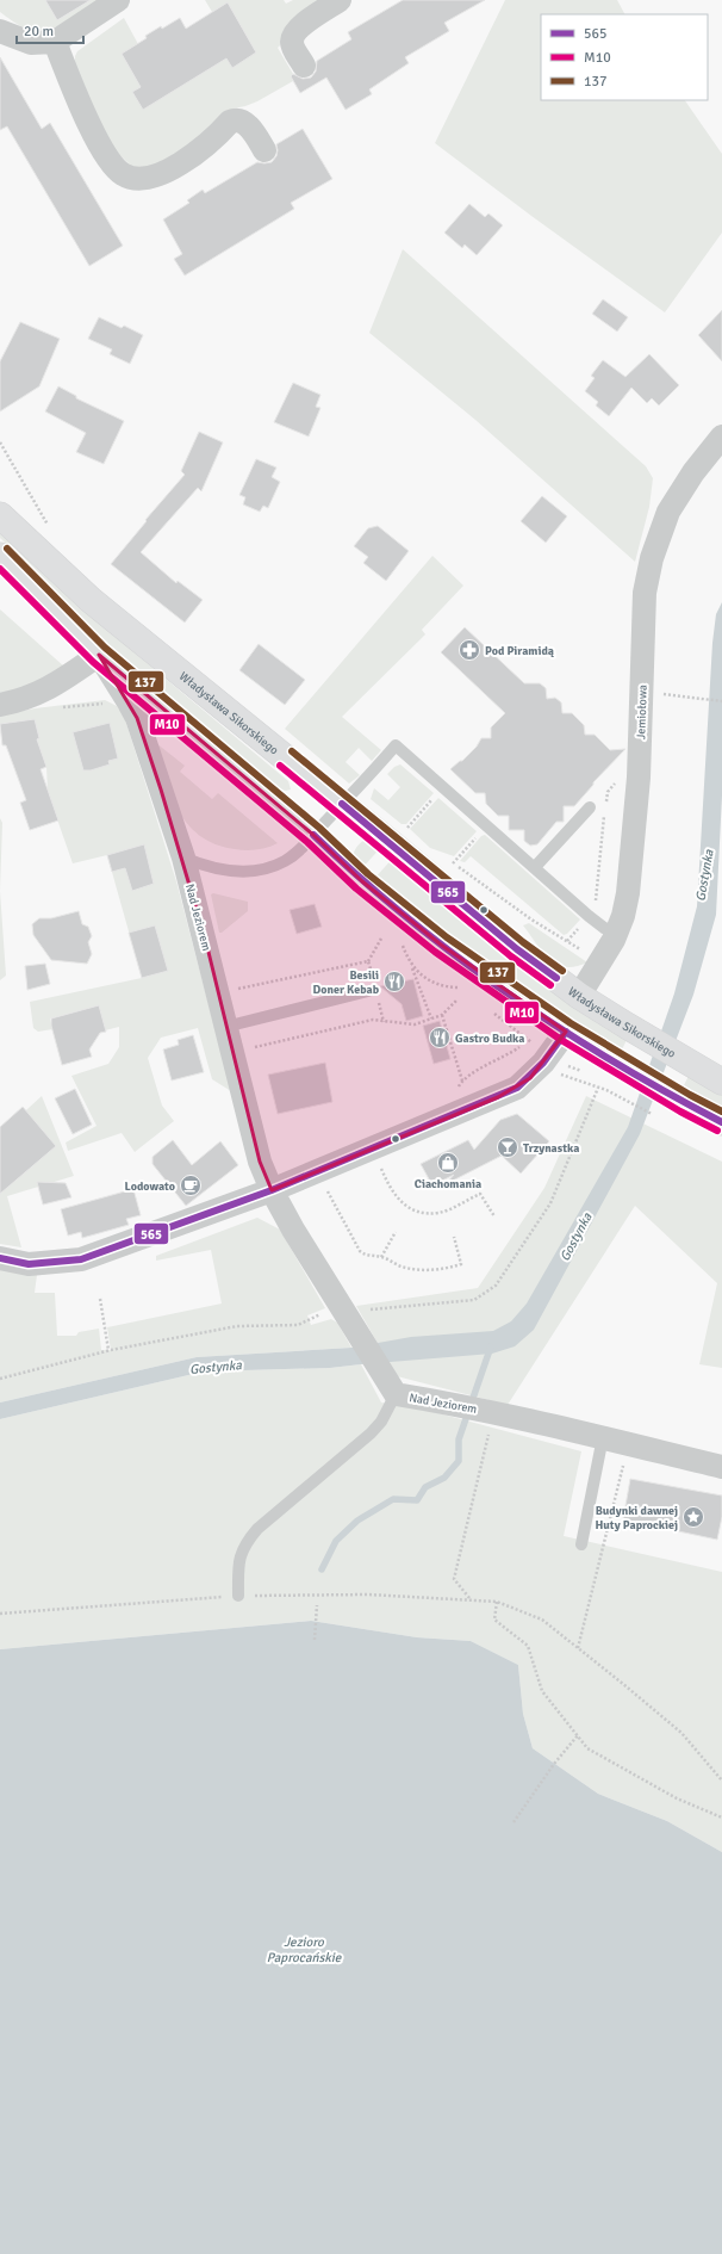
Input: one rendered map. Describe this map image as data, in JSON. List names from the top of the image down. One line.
{"streets":{"street":["Władysława Sikorskiego","Jemiołowa","Nad Jeziorem"]},"crossings":[["Władysława Sikorskiego","Jemiołowa"]],"water":["Gostynka","Jezioro Paprocańskie"],"places":{"pharmacy":["Pod Piramidą"],"restaurant":["Besili Doner Kebab","Gastro Budka"],"bar":["Trzynastka"],"shop":["Ciachomania"],"cafe":["Lodowato"],"place":["Budynki dawnej Huty Paprockiej"]},"lines":["transit line 137","transit line M10","transit line 565"],"legend":["565","M10","137"],"scale_bar":"20 m"}
